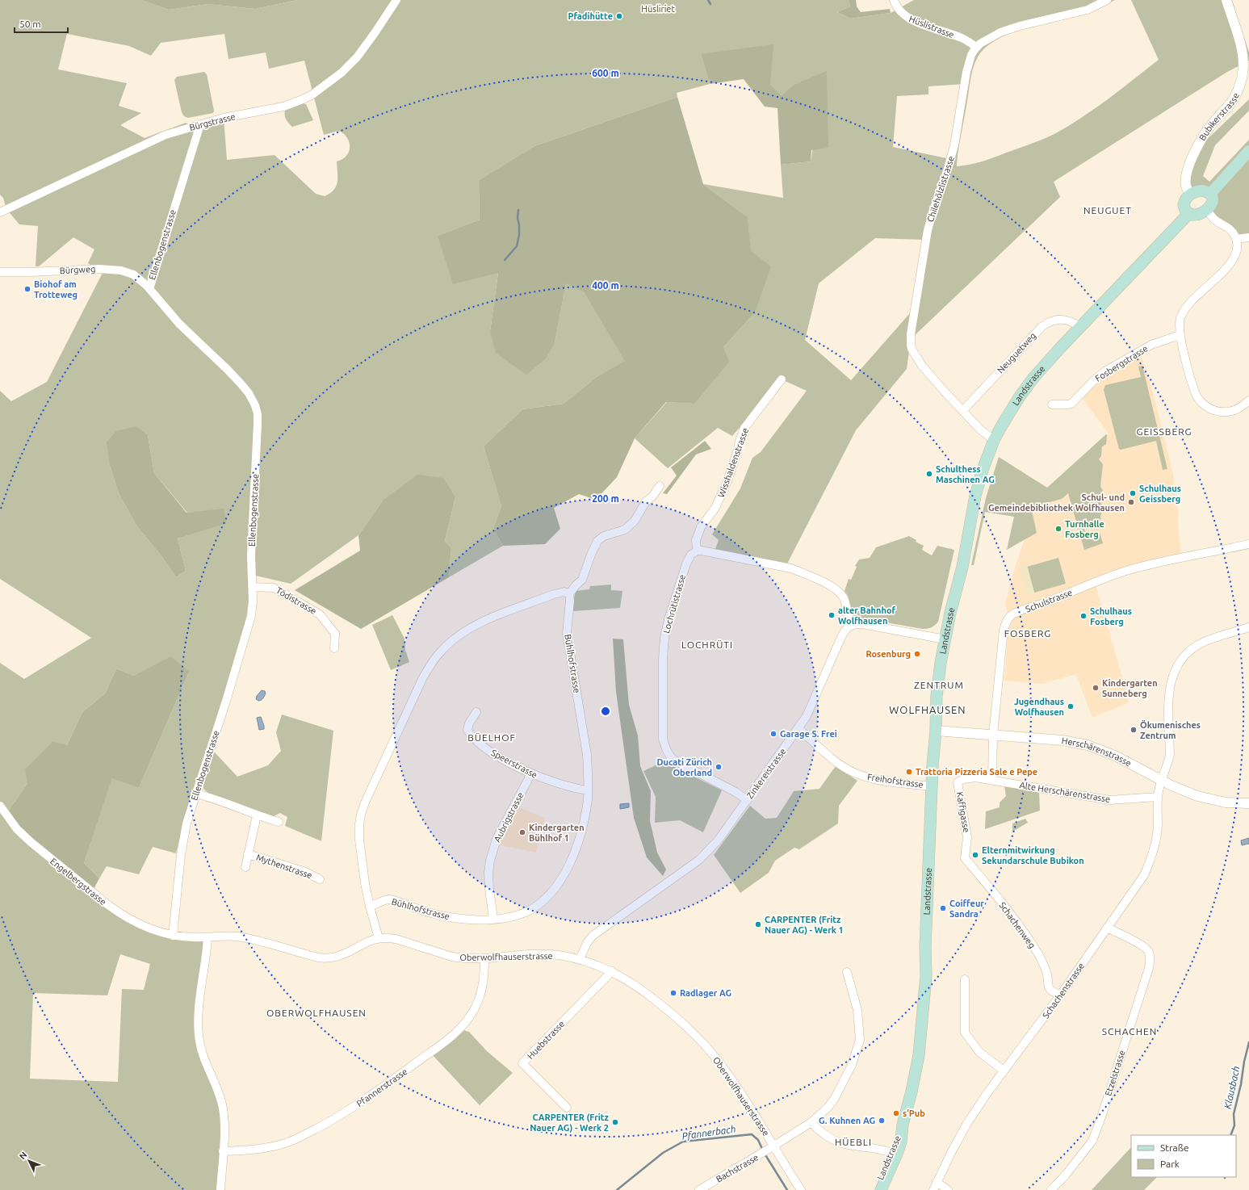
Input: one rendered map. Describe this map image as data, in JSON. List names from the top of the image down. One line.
{"streets":{"main road":["Landstrasse"],"street":["Hüslistrasse","Bubikerstrasse","Bürgstrasse","Chilehölzlistrasse","Ellenbogenstrasse","Bürgweg","Neuguetweg","Fosbergstrasse","Wisshaldenstrasse","Tödistrasse","Schulstrasse","Lochrütistrasse","Bühlhofstrasse","Herschärenstrasse","Speerstrasse","Zinkereistrasse","Freihofstrasse","Alte Herschärenstrasse","Kaffigasse","Aubrigstrasse","Mythenstrasse","Engelbergstrasse","Schachenweg","Oberwolfhauserstrasse","Schachenstrasse","Huebstrasse","Etzelstrasse","Pfannerstrasse","Bachstrasse"]},"crossings":[["Hüslistrasse","Chilehölzlistrasse"],["Bubikerstrasse","Landstrasse"],["Bürgstrasse","Ellenbogenstrasse"],["Chilehölzlistrasse","Neuguetweg"],["Chilehölzlistrasse","Landstrasse"],["Ellenbogenstrasse","Bürgweg"],["Ellenbogenstrasse","Tödistrasse"],["Ellenbogenstrasse","Engelbergstrasse"],["Ellenbogenstrasse","Oberwolfhauserstrasse"],["Neuguetweg","Landstrasse"],["Landstrasse","Herschärenstrasse"],["Landstrasse","Freihofstrasse"],["Wisshaldenstrasse","Lochrütistrasse"],["Schulstrasse","Herschärenstrasse"],["Schulstrasse","Alte Herschärenstrasse"],["Schulstrasse","Kaffigasse"],["Lochrütistrasse","Zinkereistrasse"],["Bühlhofstrasse","Speerstrasse"],["Bühlhofstrasse","Aubrigstrasse"],["Herschärenstrasse","Schachenstrasse"],["Speerstrasse","Aubrigstrasse"],["Zinkereistrasse","Freihofstrasse"],["Zinkereistrasse","Oberwolfhauserstrasse"],["Alte Herschärenstrasse","Kaffigasse"],["Alte Herschärenstrasse","Schachenstrasse"],["Kaffigasse","Schachenweg"],["Engelbergstrasse","Oberwolfhauserstrasse"],["Schachenweg","Schachenstrasse"],["Oberwolfhauserstrasse","Huebstrasse"],["Oberwolfhauserstrasse","Pfannerstrasse"],["Oberwolfhauserstrasse","Bachstrasse"],["Schachenstrasse","Etzelstrasse"]],"districts":["NEUGUET","GEISSBERG","FOSBERG","LOCHRÜTI","ZENTRUM","WOLFHAUSEN","BÜELHOF","OBERWOLFHAUSEN","SCHACHEN","HÜEBLI"],"water":["Klausbach","Pfannerbach"],"parks":["Hüsliriet"],"places":["Pfadihütte","Biohof am Trotteweg","Schulthess Maschinen AG","Schulhaus Geissberg","Schul- und Gemeindebibliothek Wolfhausen","Turnhalle Fosberg","alter Bahnhof Wolfhausen","Schulhaus Fosberg","Rosenburg","Kindergarten Sunneberg","Jugendhaus Wolfhausen","Ökumenisches Zentrum","Garage S. Frei","Ducati Zürich Oberland","Trattoria Pizzeria Sale e Pepe","Kindergarten Bühlhof 1","Elternmitwirkung Sekundarschule Bubikon","Coiffeur Sandra","CARPENTER (Fritz Nauer AG) - Werk 1","Radlager AG","s‘Pub","G. Kuhnen AG","CARPENTER (Fritz Nauer AG) - Werk 2"],"legend":["Straße","Park"],"scale_bar":"50 m","north":"top left","rings":["600 m","400 m","200 m"]}
